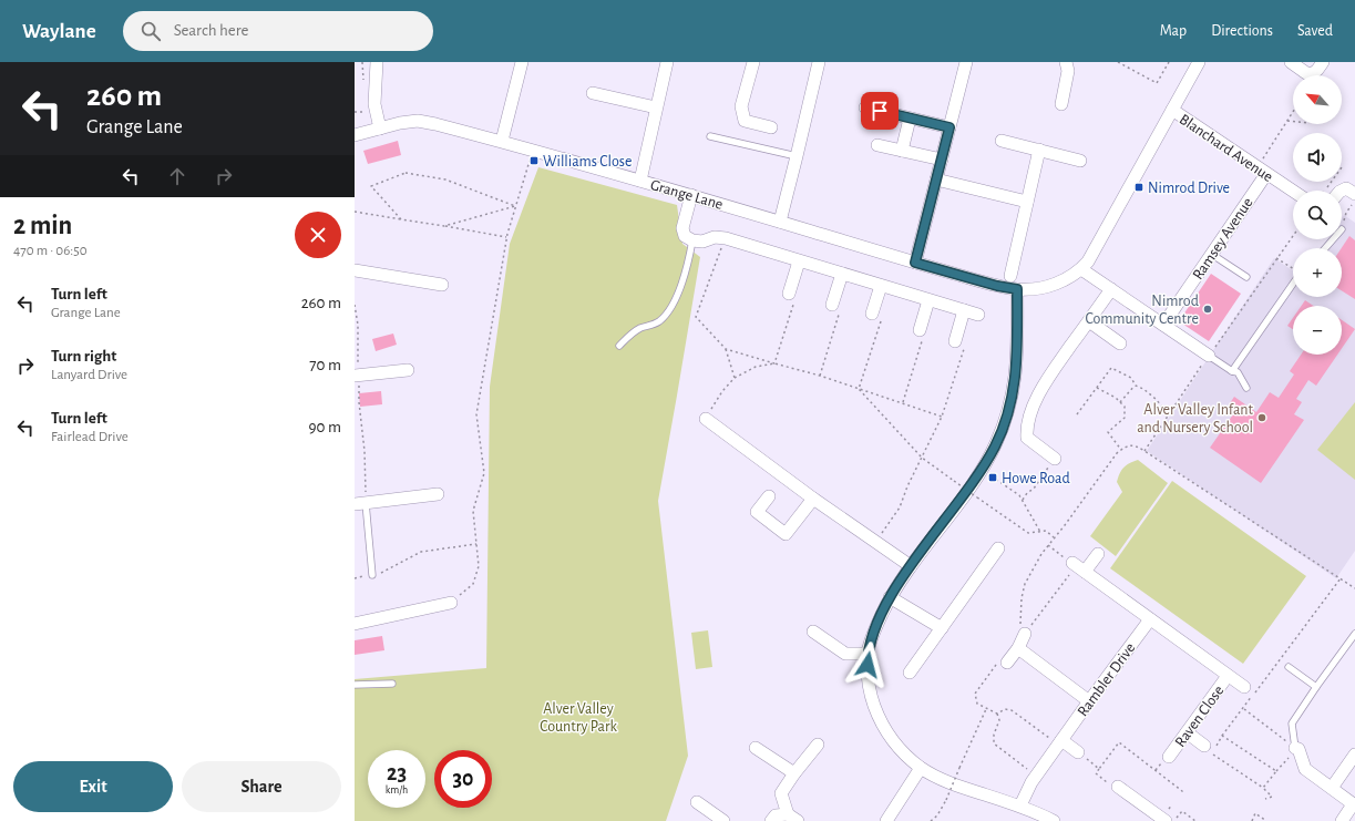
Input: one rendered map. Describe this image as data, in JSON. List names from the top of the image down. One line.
{"streets":{"street":["Blanchard Avenue","Grange Lane","Ramsey Avenue","Rambler Drive","Raven Close"]},"crossings":[["Blanchard Avenue","Ramsey Avenue"],["Rambler Drive","Raven Close"]],"parks":["Alver Valley Country Park"],"places":{"transit":["Williams Close","Nimrod Drive","Howe Road"],"other":["Nimrod Community Centre","Alver Valley Infant and Nursery School"]},"north":"top left","page":{"header":"Waylane","search":"Search here","nav":["Map","Directions","Saved"],"turn":["260 m","Grange Lane"],"map_buttons":["+","−"],"heading":["2 min","470 m · 06:50"],"list":[{"name":"Turn left","note":"Grange Lane","value":"260 m"},{"name":"Turn right","note":"Lanyard Drive","value":"70 m"},{"name":"Turn left","note":"Fairlead Drive","value":"90 m"}],"speed":"23 km/h","limit":"30","buttons":["Exit","Share"]}}
